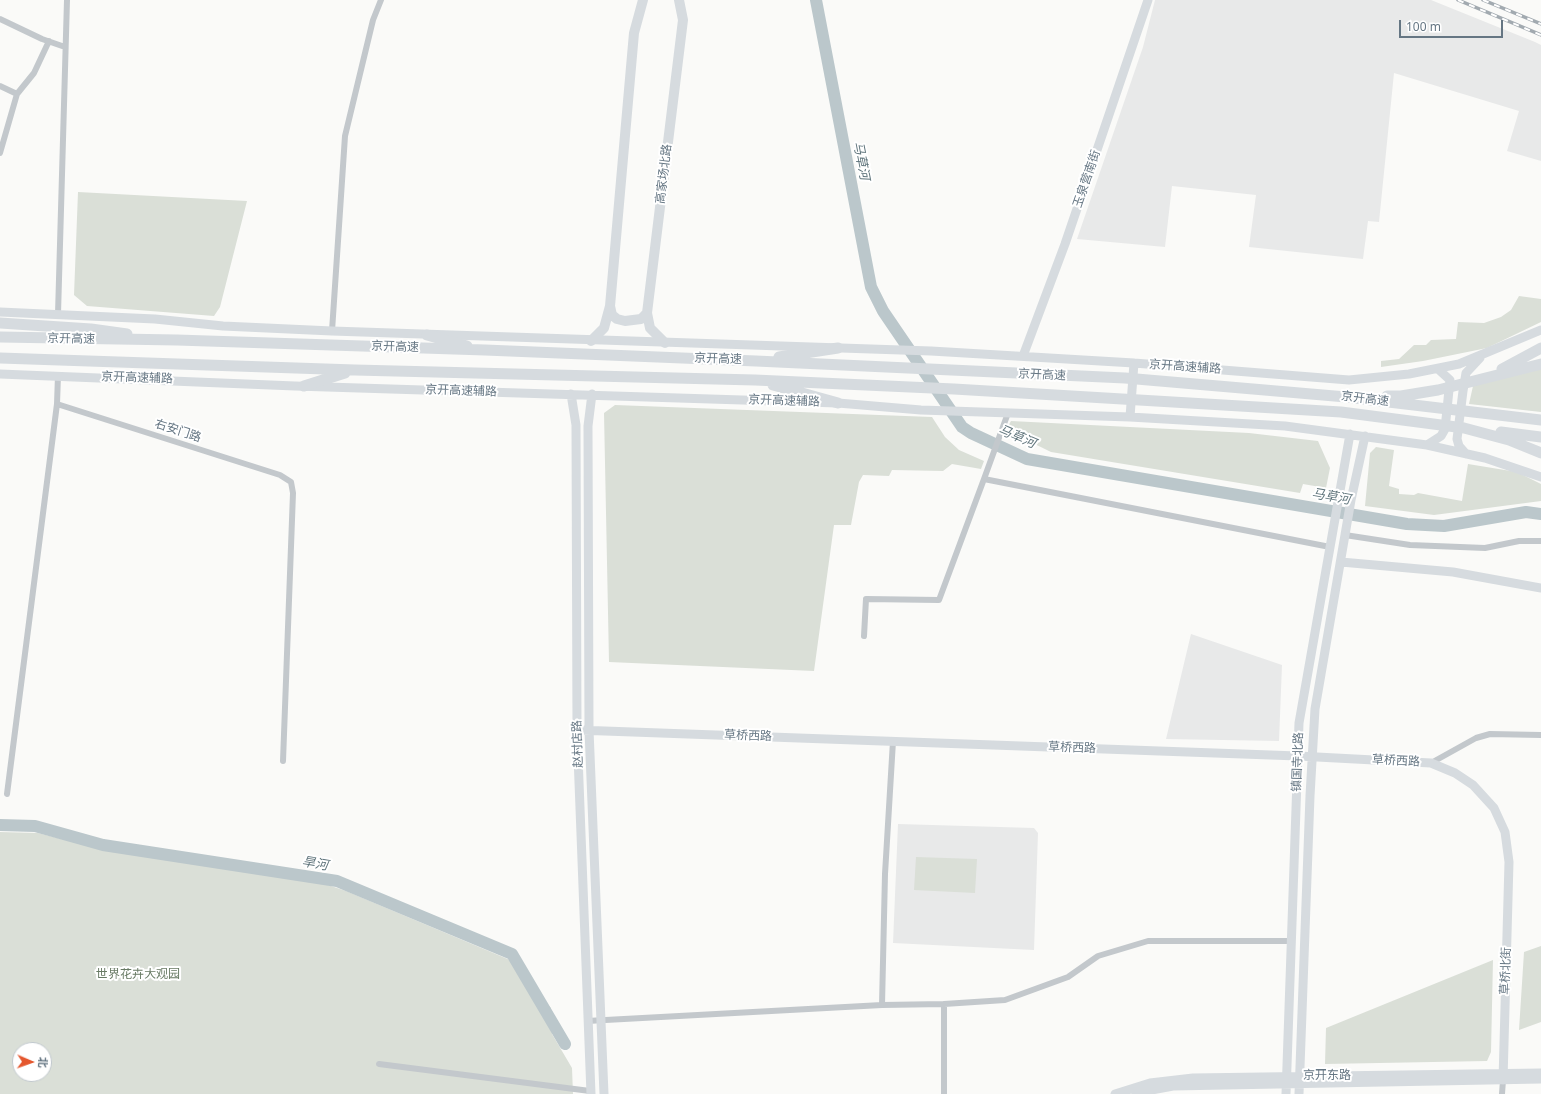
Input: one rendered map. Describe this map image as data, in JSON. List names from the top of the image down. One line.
{"streets":{"highway":["京开高速"],"main road":["高家场北路"],"street":["玉泉营南街","京开高速辅路","右安门路","草桥西路","赵村店路","镇国寺北路","草桥北街","京开东路"]},"crossings":[["玉泉营南街","京开高速辅路"],["京开高速辅路","赵村店路"],["草桥西路","赵村店路"],["草桥西路","镇国寺北路"],["草桥西路","草桥北街"],["镇国寺北路","京开东路"],["草桥北街","京开东路"]],"water":["马草河","旱河"],"parks":["世界花卉大观园"],"scale_bar":"100 m","north":"right"}
